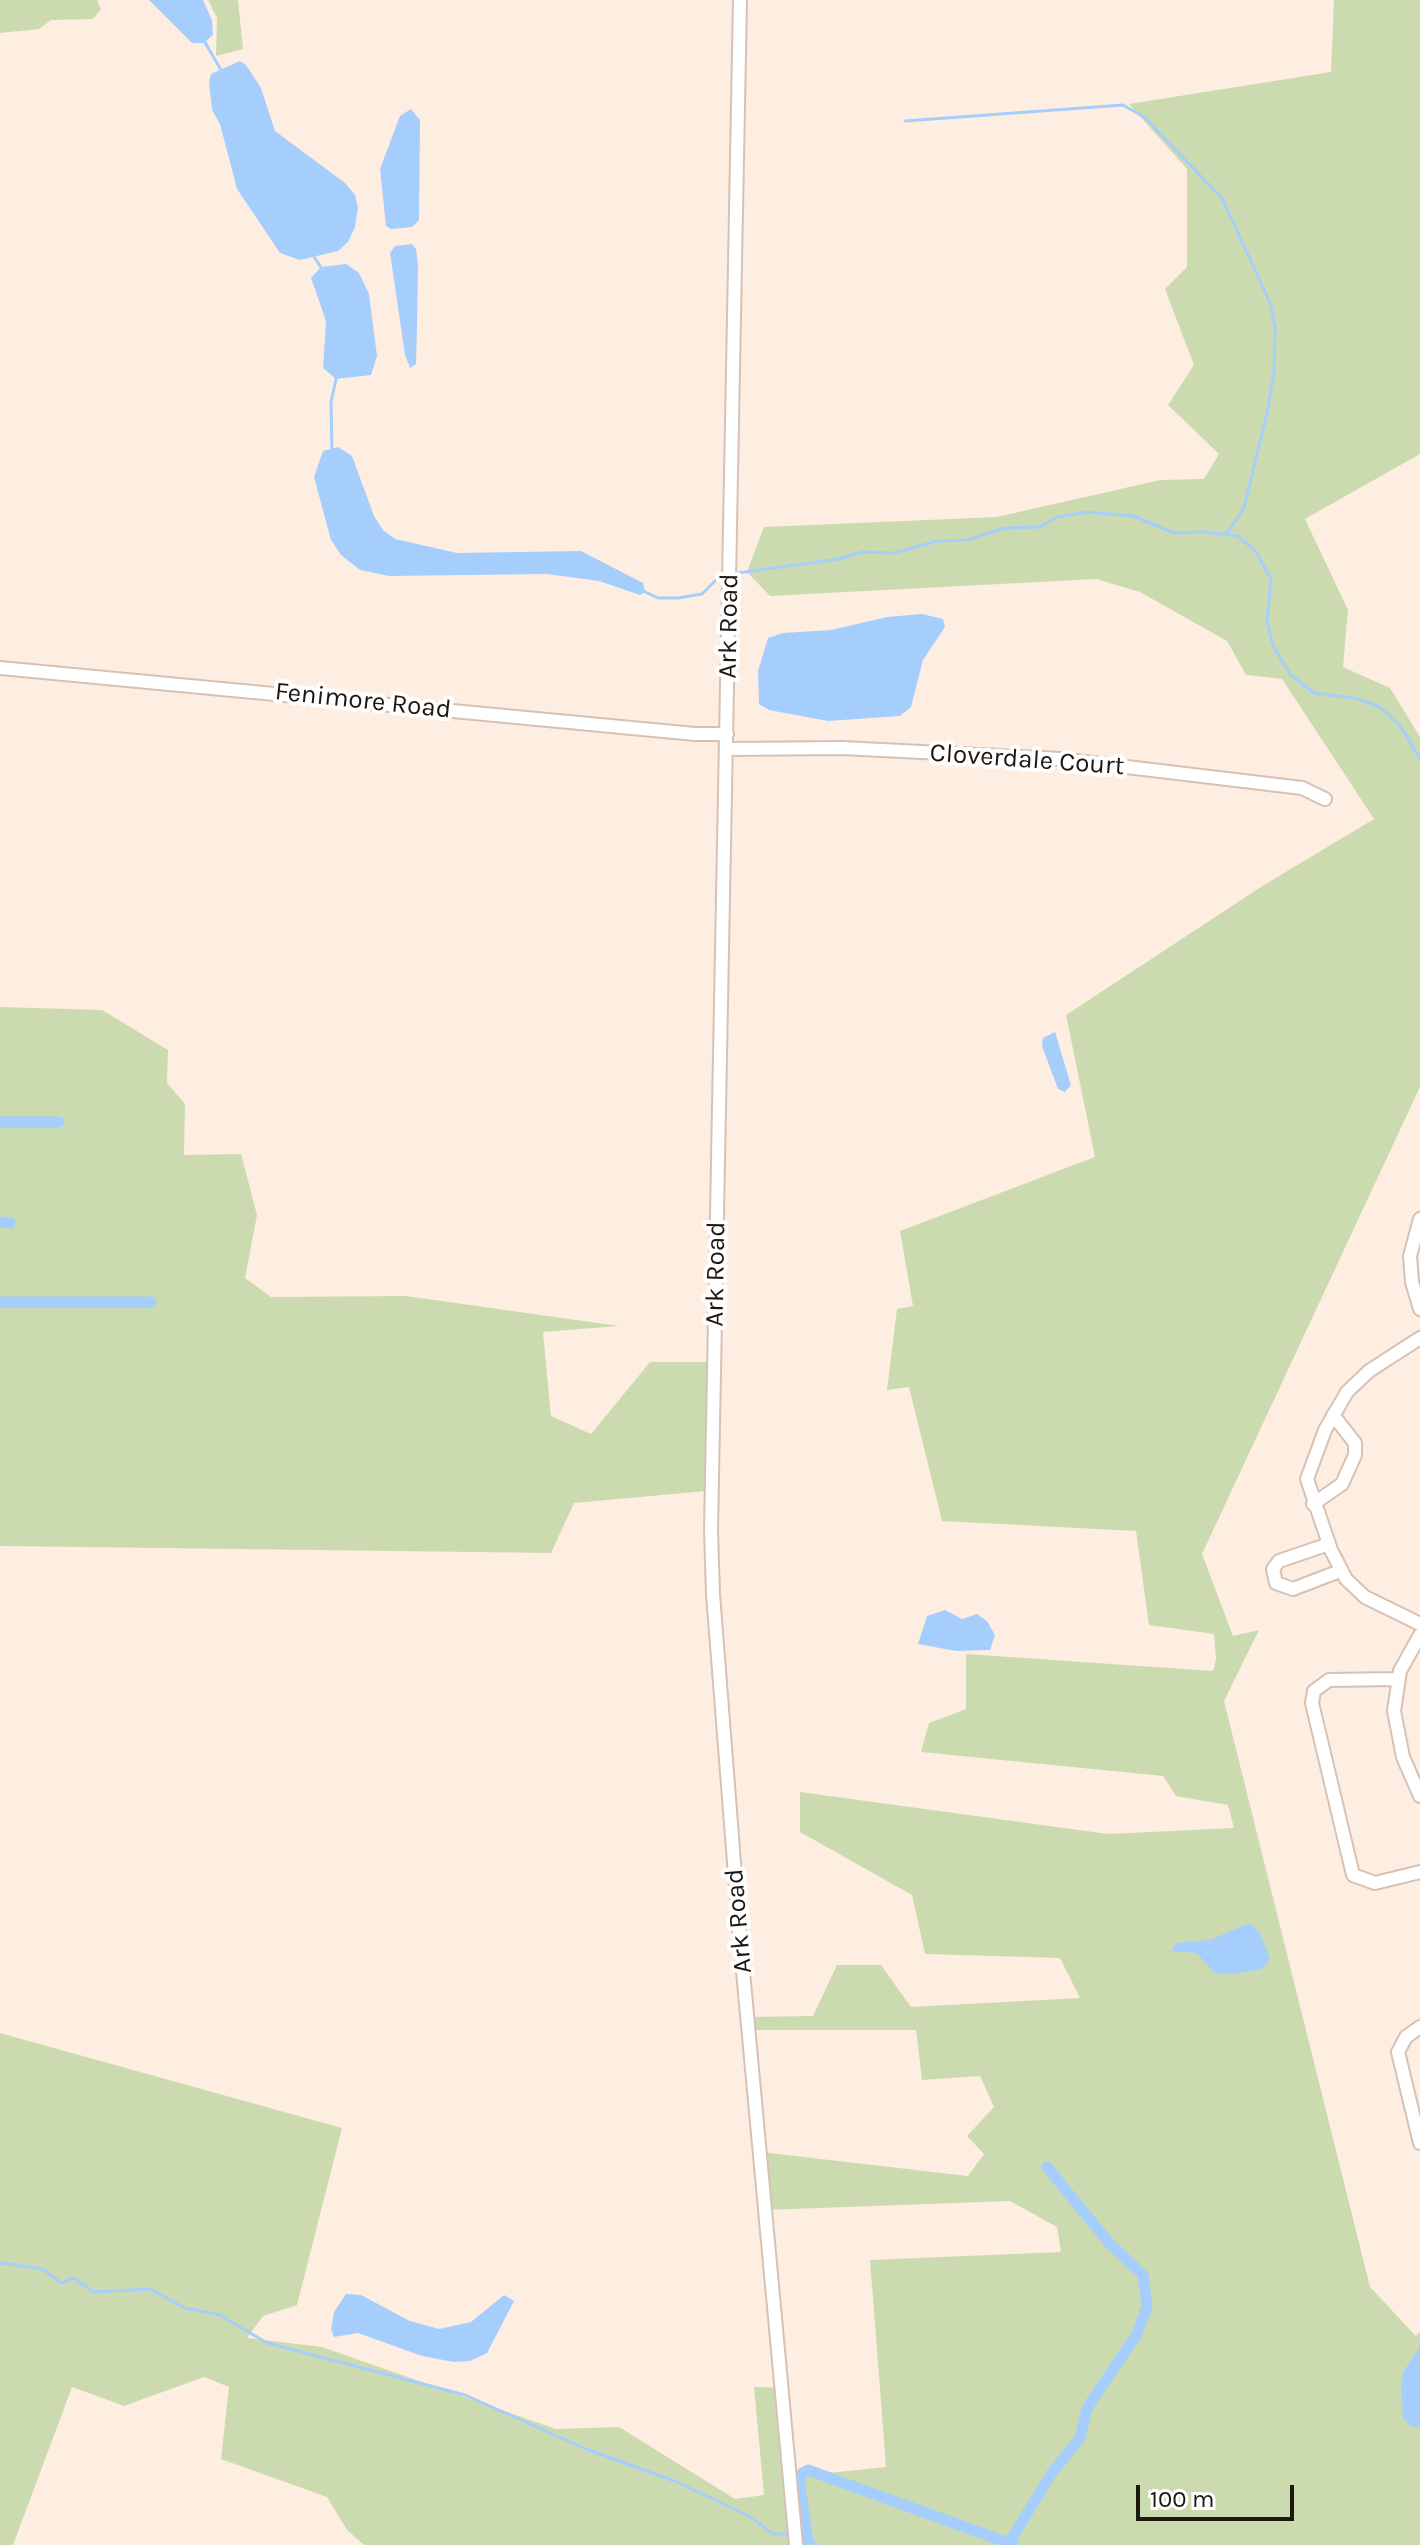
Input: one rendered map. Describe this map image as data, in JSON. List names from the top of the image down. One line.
{"streets":{"street":["Ark Road","Fenimore Road","Cloverdale Court"]},"crossings":[["Ark Road","Fenimore Road"],["Ark Road","Cloverdale Court"]],"scale_bar":"100 m"}
